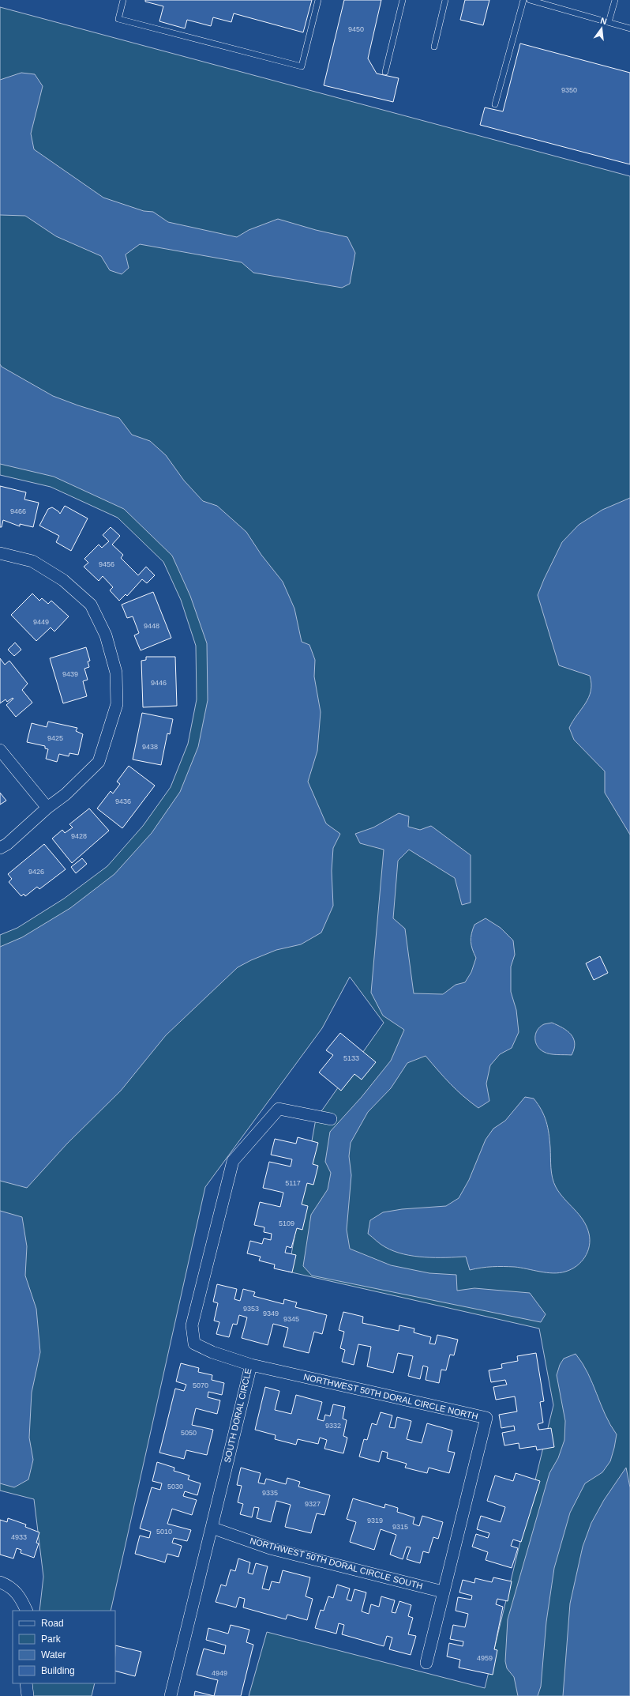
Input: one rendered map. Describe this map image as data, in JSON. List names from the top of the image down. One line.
{"streets":{"street":["NORTHWEST 50TH DORAL CIRCLE NORTH","SOUTH DORAL CIRCLE","NORTHWEST 50TH DORAL CIRCLE SOUTH"]},"crossings":[["NORTHWEST 50TH DORAL CIRCLE NORTH","SOUTH DORAL CIRCLE"],["NORTHWEST 50TH DORAL CIRCLE NORTH","NORTHWEST 50TH DORAL CIRCLE SOUTH"],["SOUTH DORAL CIRCLE","NORTHWEST 50TH DORAL CIRCLE SOUTH"]],"house_numbers":["9450","9350","9466","9456","9449","9448","9439","9446","9425","9438","9436","9428","9426","5133","5117","5109","9353","9349","9345","5070","9332","5050","5030","9335","9327","9319","9315","5010","4933","4959","4949"],"legend":["Road","Park","Water","Building"],"north":"top"}
